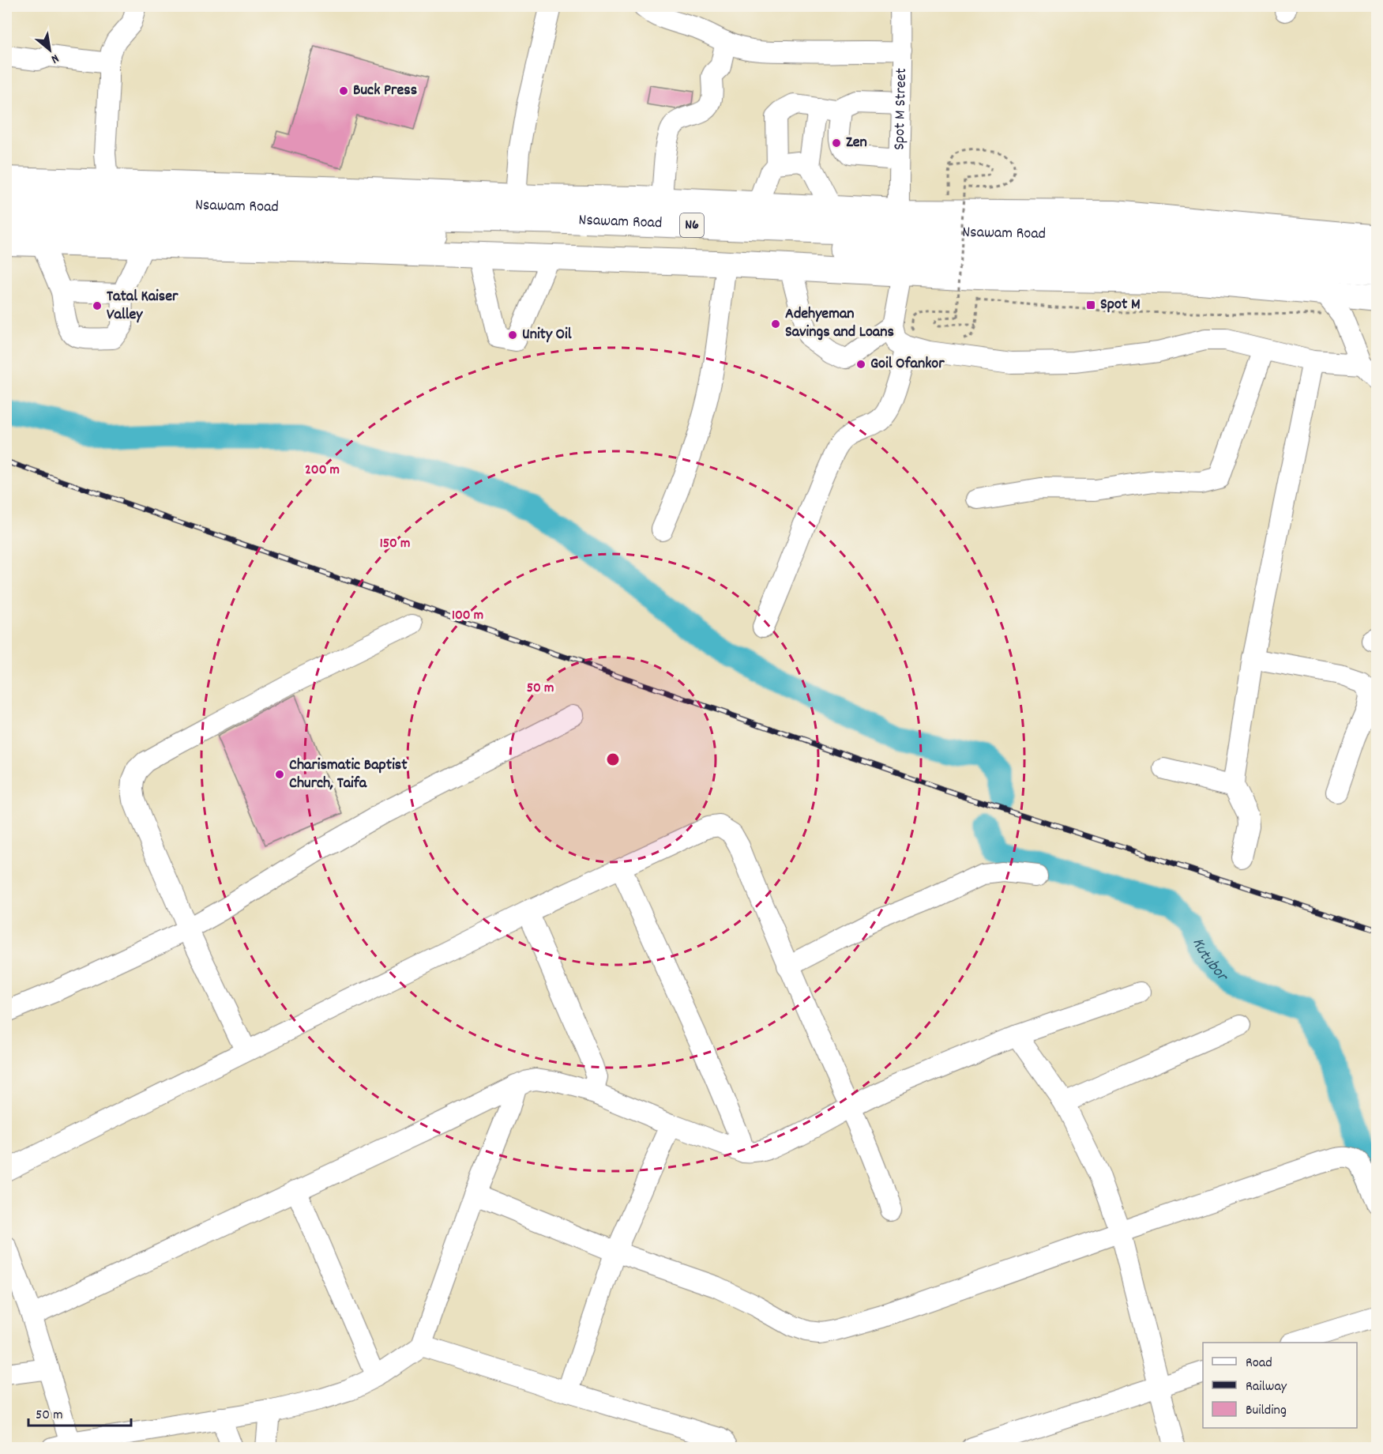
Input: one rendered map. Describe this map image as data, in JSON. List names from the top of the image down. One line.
{"streets":{"highway":["Nsawam Road","N6"],"street":["Spot M Street"]},"water":["Kutubor"],"places":{"other":["Buck Press","Zen","Tatal Kaiser Valley","Adehyeman Savings and Loans","Unity Oil","Goil Ofankor","Charismatic Baptist Church, Taifa"],"transit":["Spot M"]},"legend":["Road","Railway","Building"],"scale_bar":"50 m","north":"bottom right","rings":["200 m","150 m","100 m","50 m"]}
